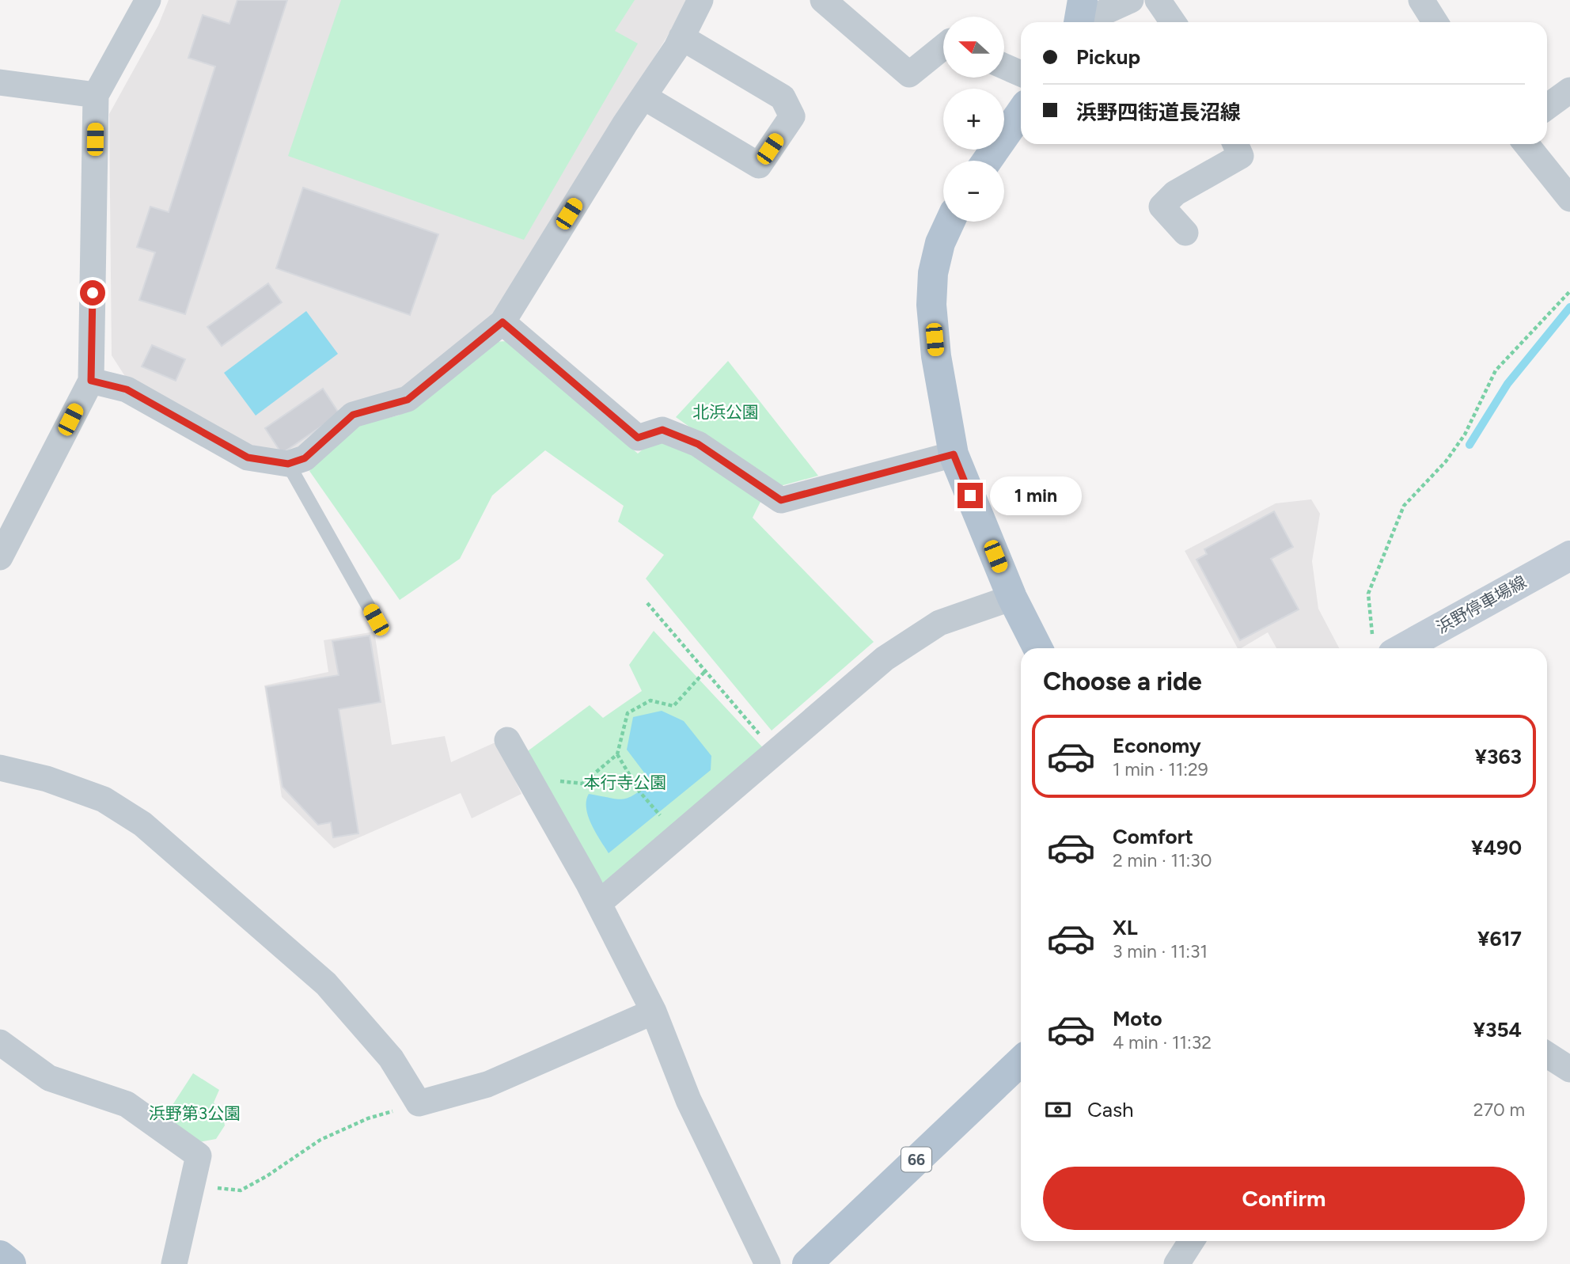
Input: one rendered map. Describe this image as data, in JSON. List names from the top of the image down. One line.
{"streets":{"main road":["浜野停車場線","66"]},"parks":["北浜公園","本行寺公園","浜野第3公園"],"north":"left","page":{"map_buttons":["+","−"],"banner":["Pickup","浜野四街道長沼線"],"bubble":"1 min","heading":"Choose a ride","list":[{"name":"Economy","note":"1 min · 11:29","value":"¥363"},{"name":"Comfort","note":"2 min · 11:30","value":"¥490"},{"name":"XL","note":"3 min · 11:31","value":"¥617"},{"name":"Moto","note":"4 min · 11:32","value":"¥354"}],"pay":["Cash","270 m"],"buttons":"Confirm"}}
